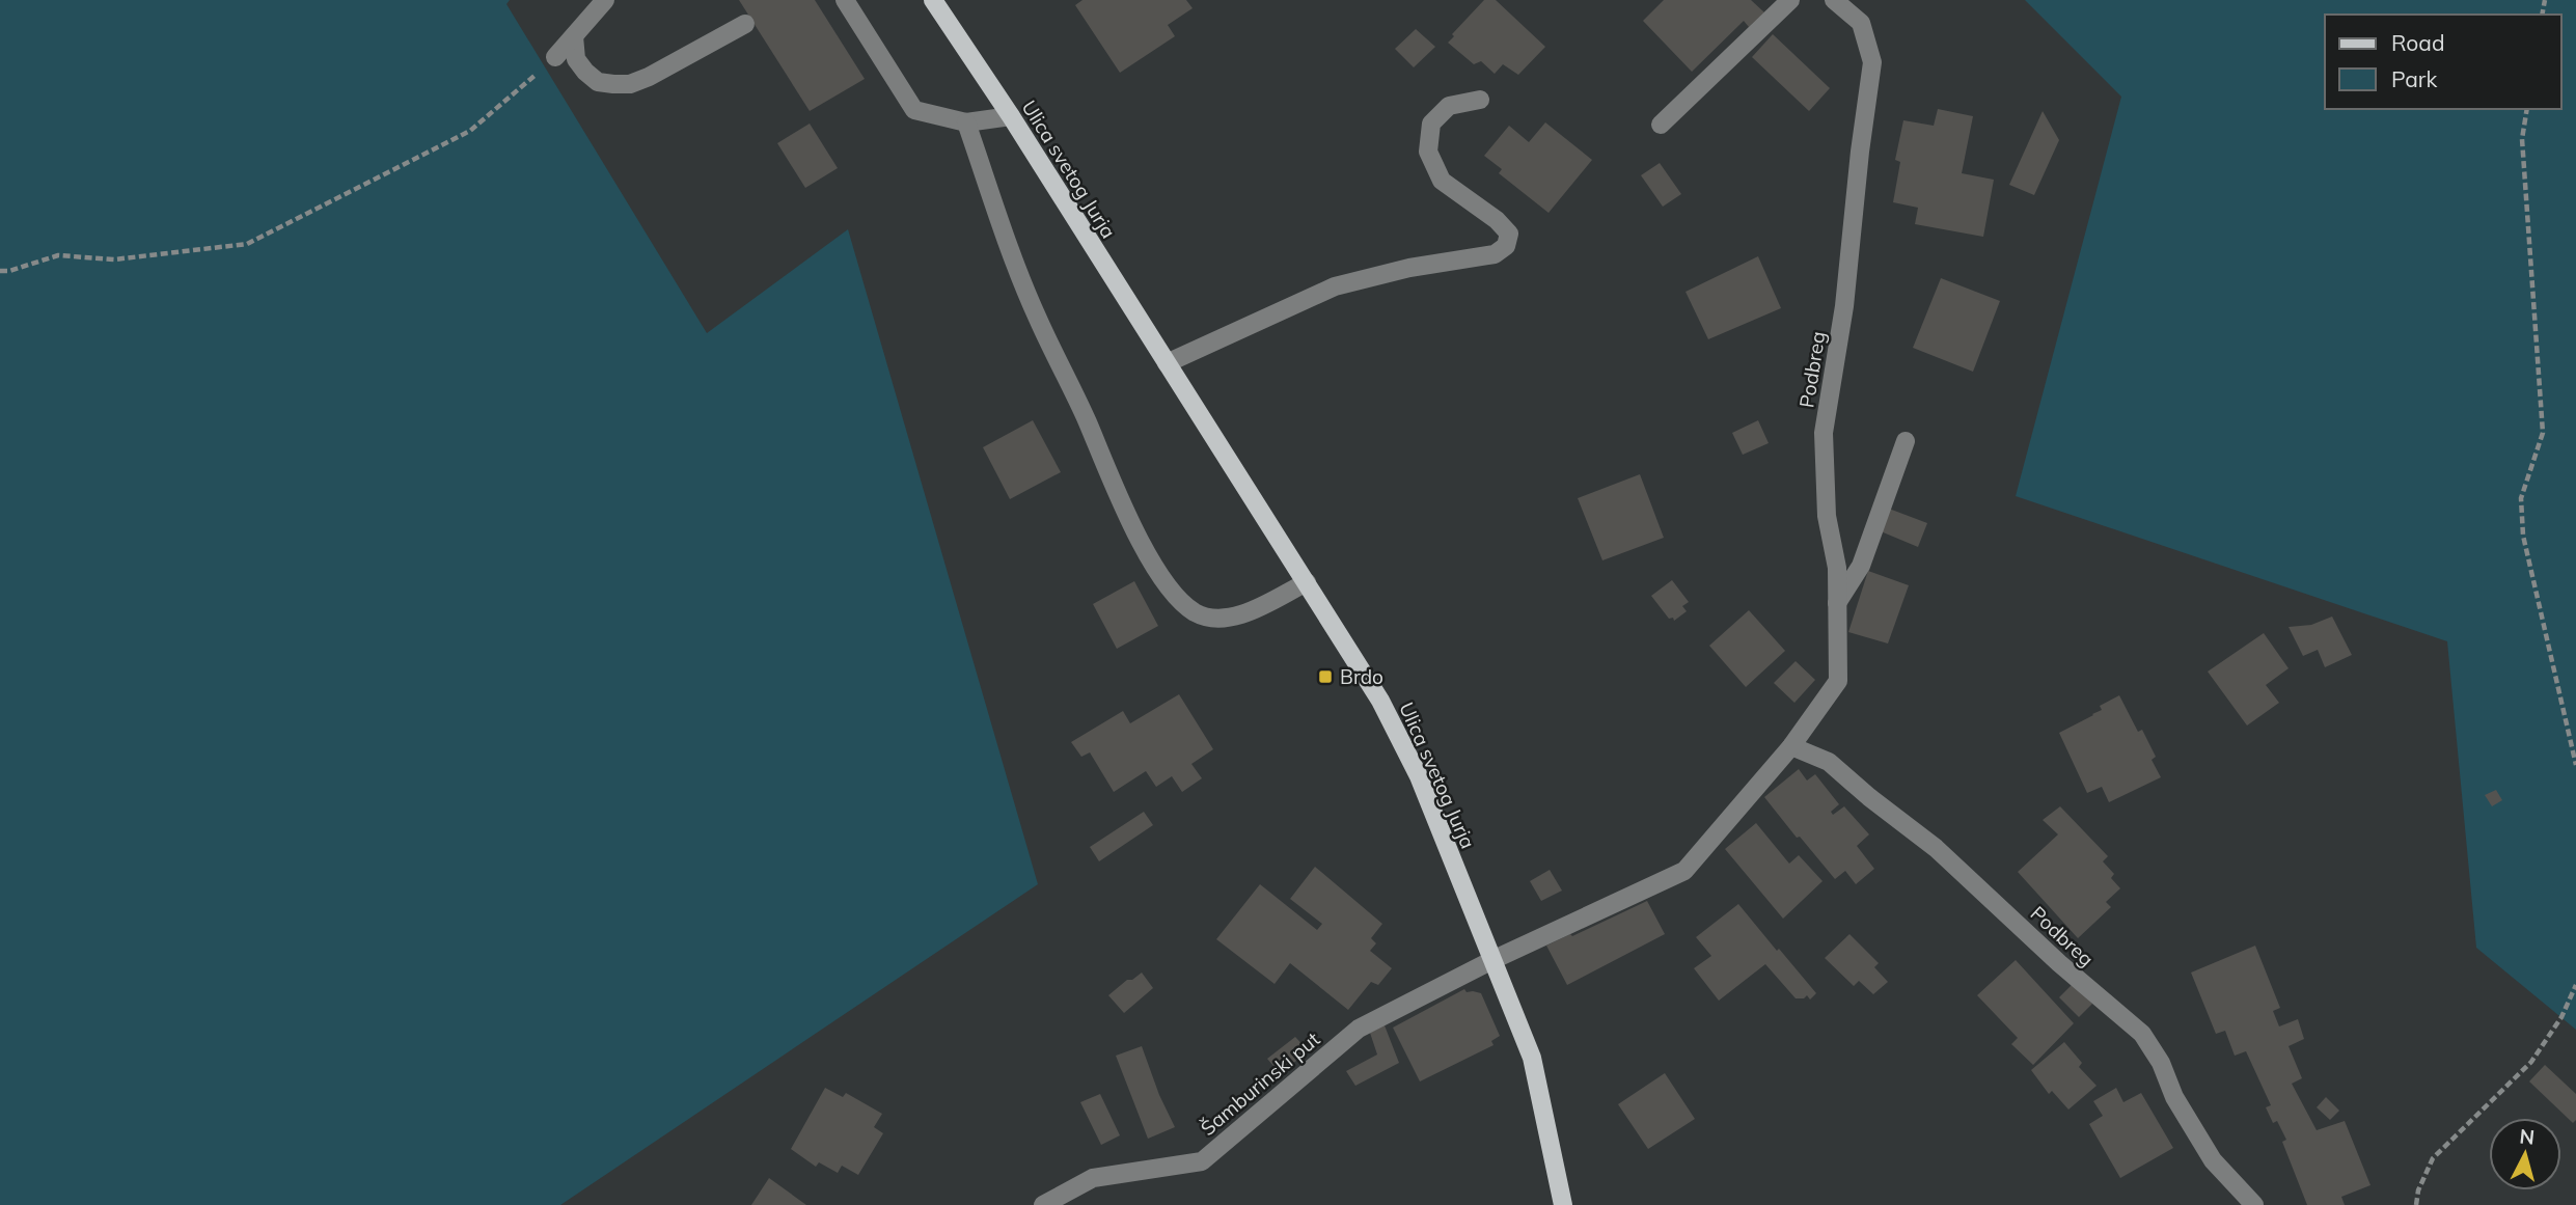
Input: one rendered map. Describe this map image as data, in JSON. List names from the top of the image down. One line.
{"streets":{"main road":["Ulica svetog Jurja"],"street":["Podbreg","Šamburinski put"]},"crossings":[["Ulica svetog Jurja","Podbreg"],["Ulica svetog Jurja","Šamburinski put"],["Podbreg","Šamburinski put"]],"places":{"transit":["Brdo"]},"legend":["Road","Park"],"north":"top"}
